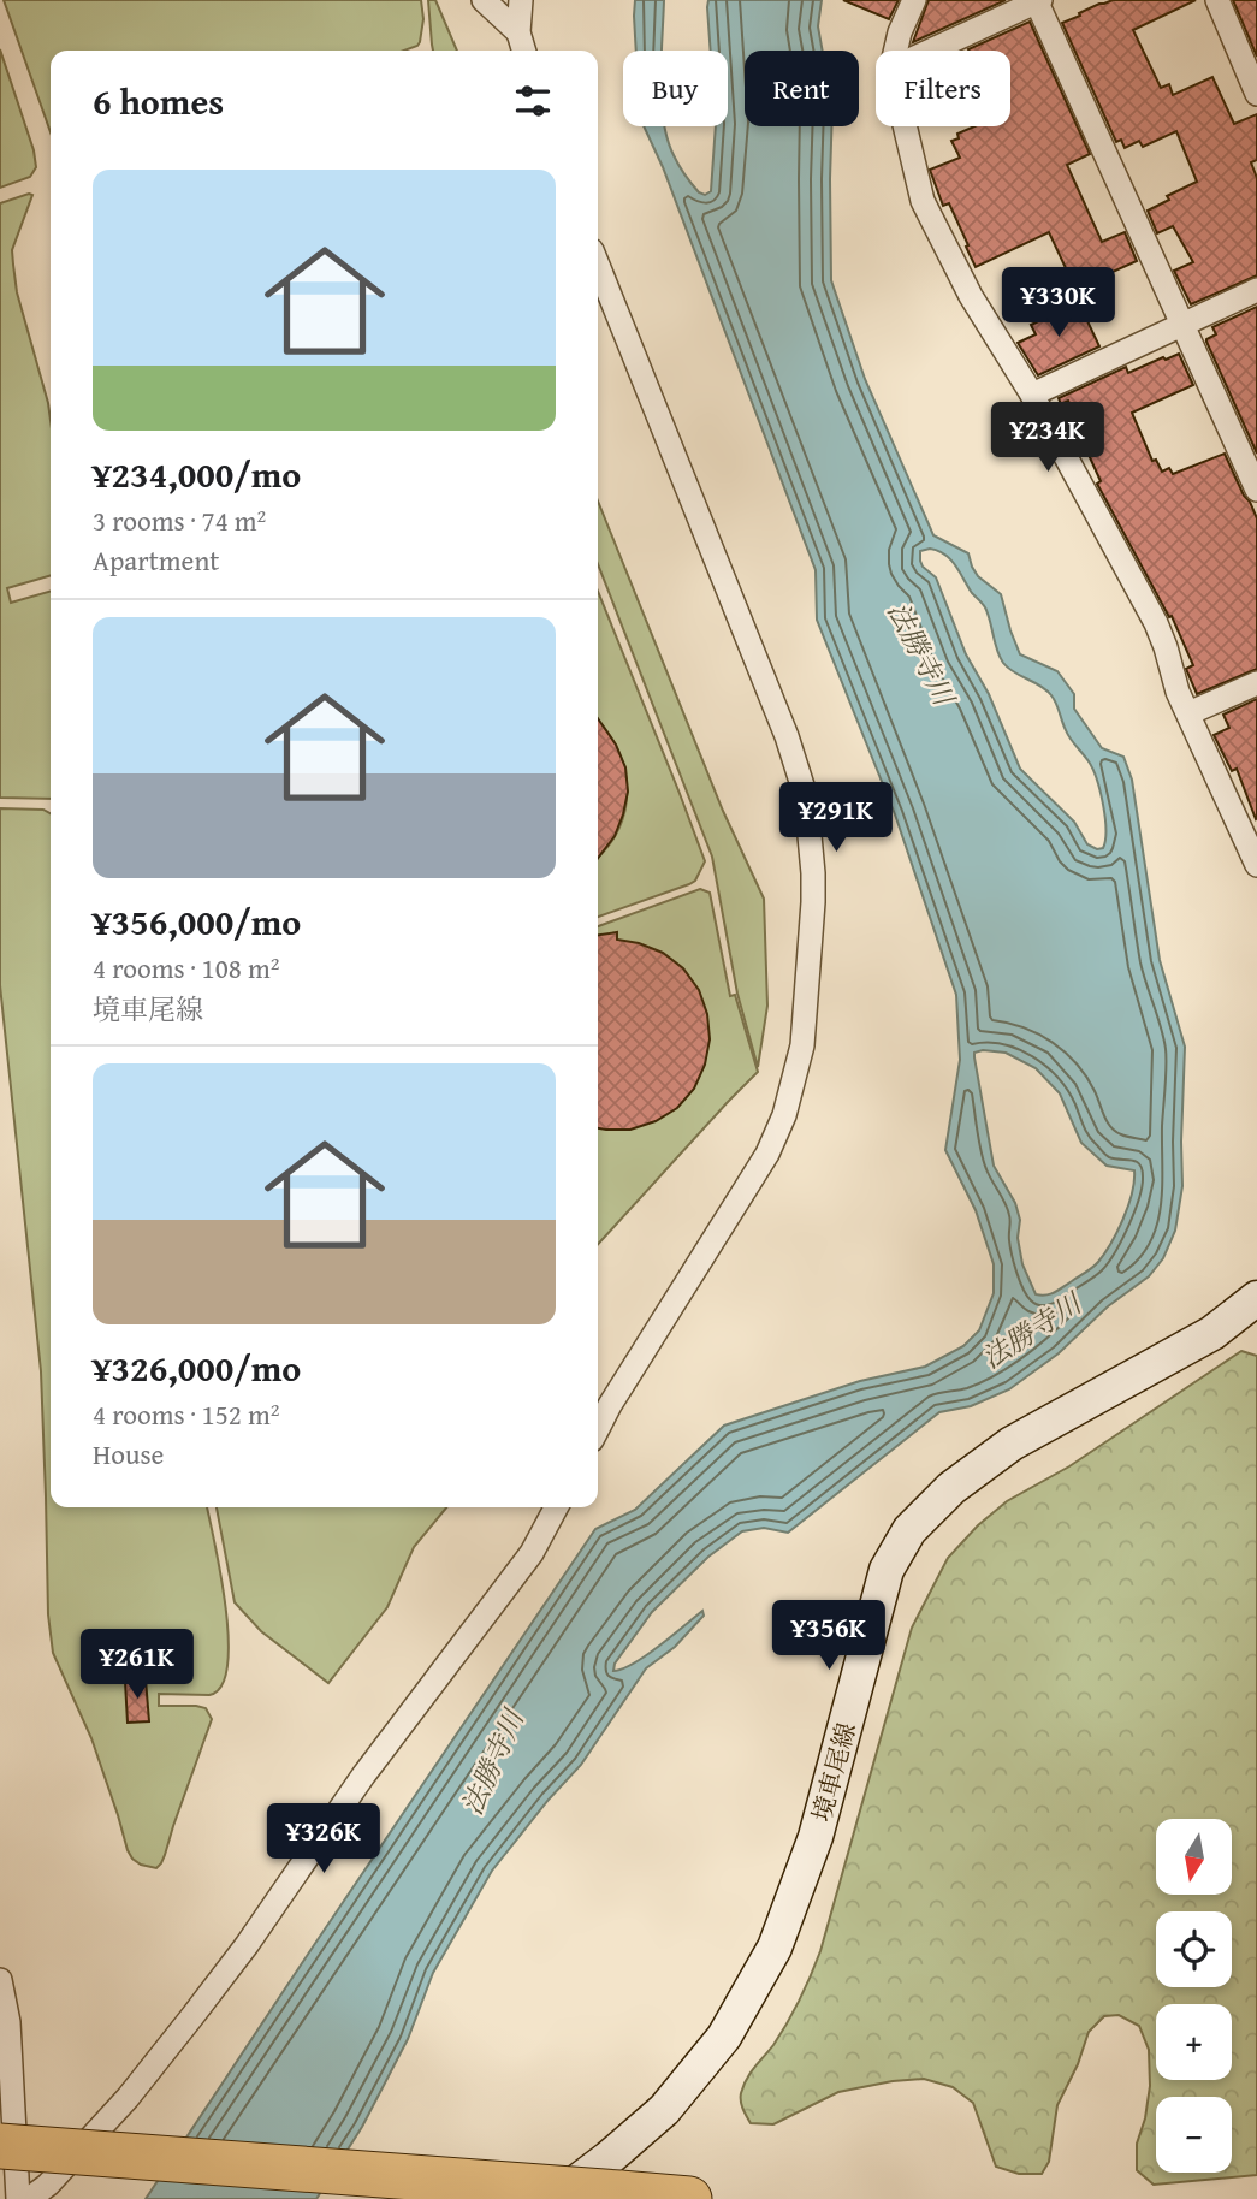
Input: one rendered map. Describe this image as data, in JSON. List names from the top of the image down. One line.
{"streets":{"main road":["境車尾線"]},"water":["法勝寺川"],"north":"bottom","page":{"chip":["Buy","Rent","Filters"],"heading":"6 homes","list":[{"name":"¥234,000/mo","note":"3 rooms · 74 m² · Apartment"},{"name":"¥356,000/mo","note":"4 rooms · 108 m² · 境車尾線"},{"name":"¥326,000/mo","note":"4 rooms · 152 m² · House"}],"price":["¥330K","¥234K","¥291K","¥356K","¥261K","¥326K"],"map_buttons":["+","−"]}}
